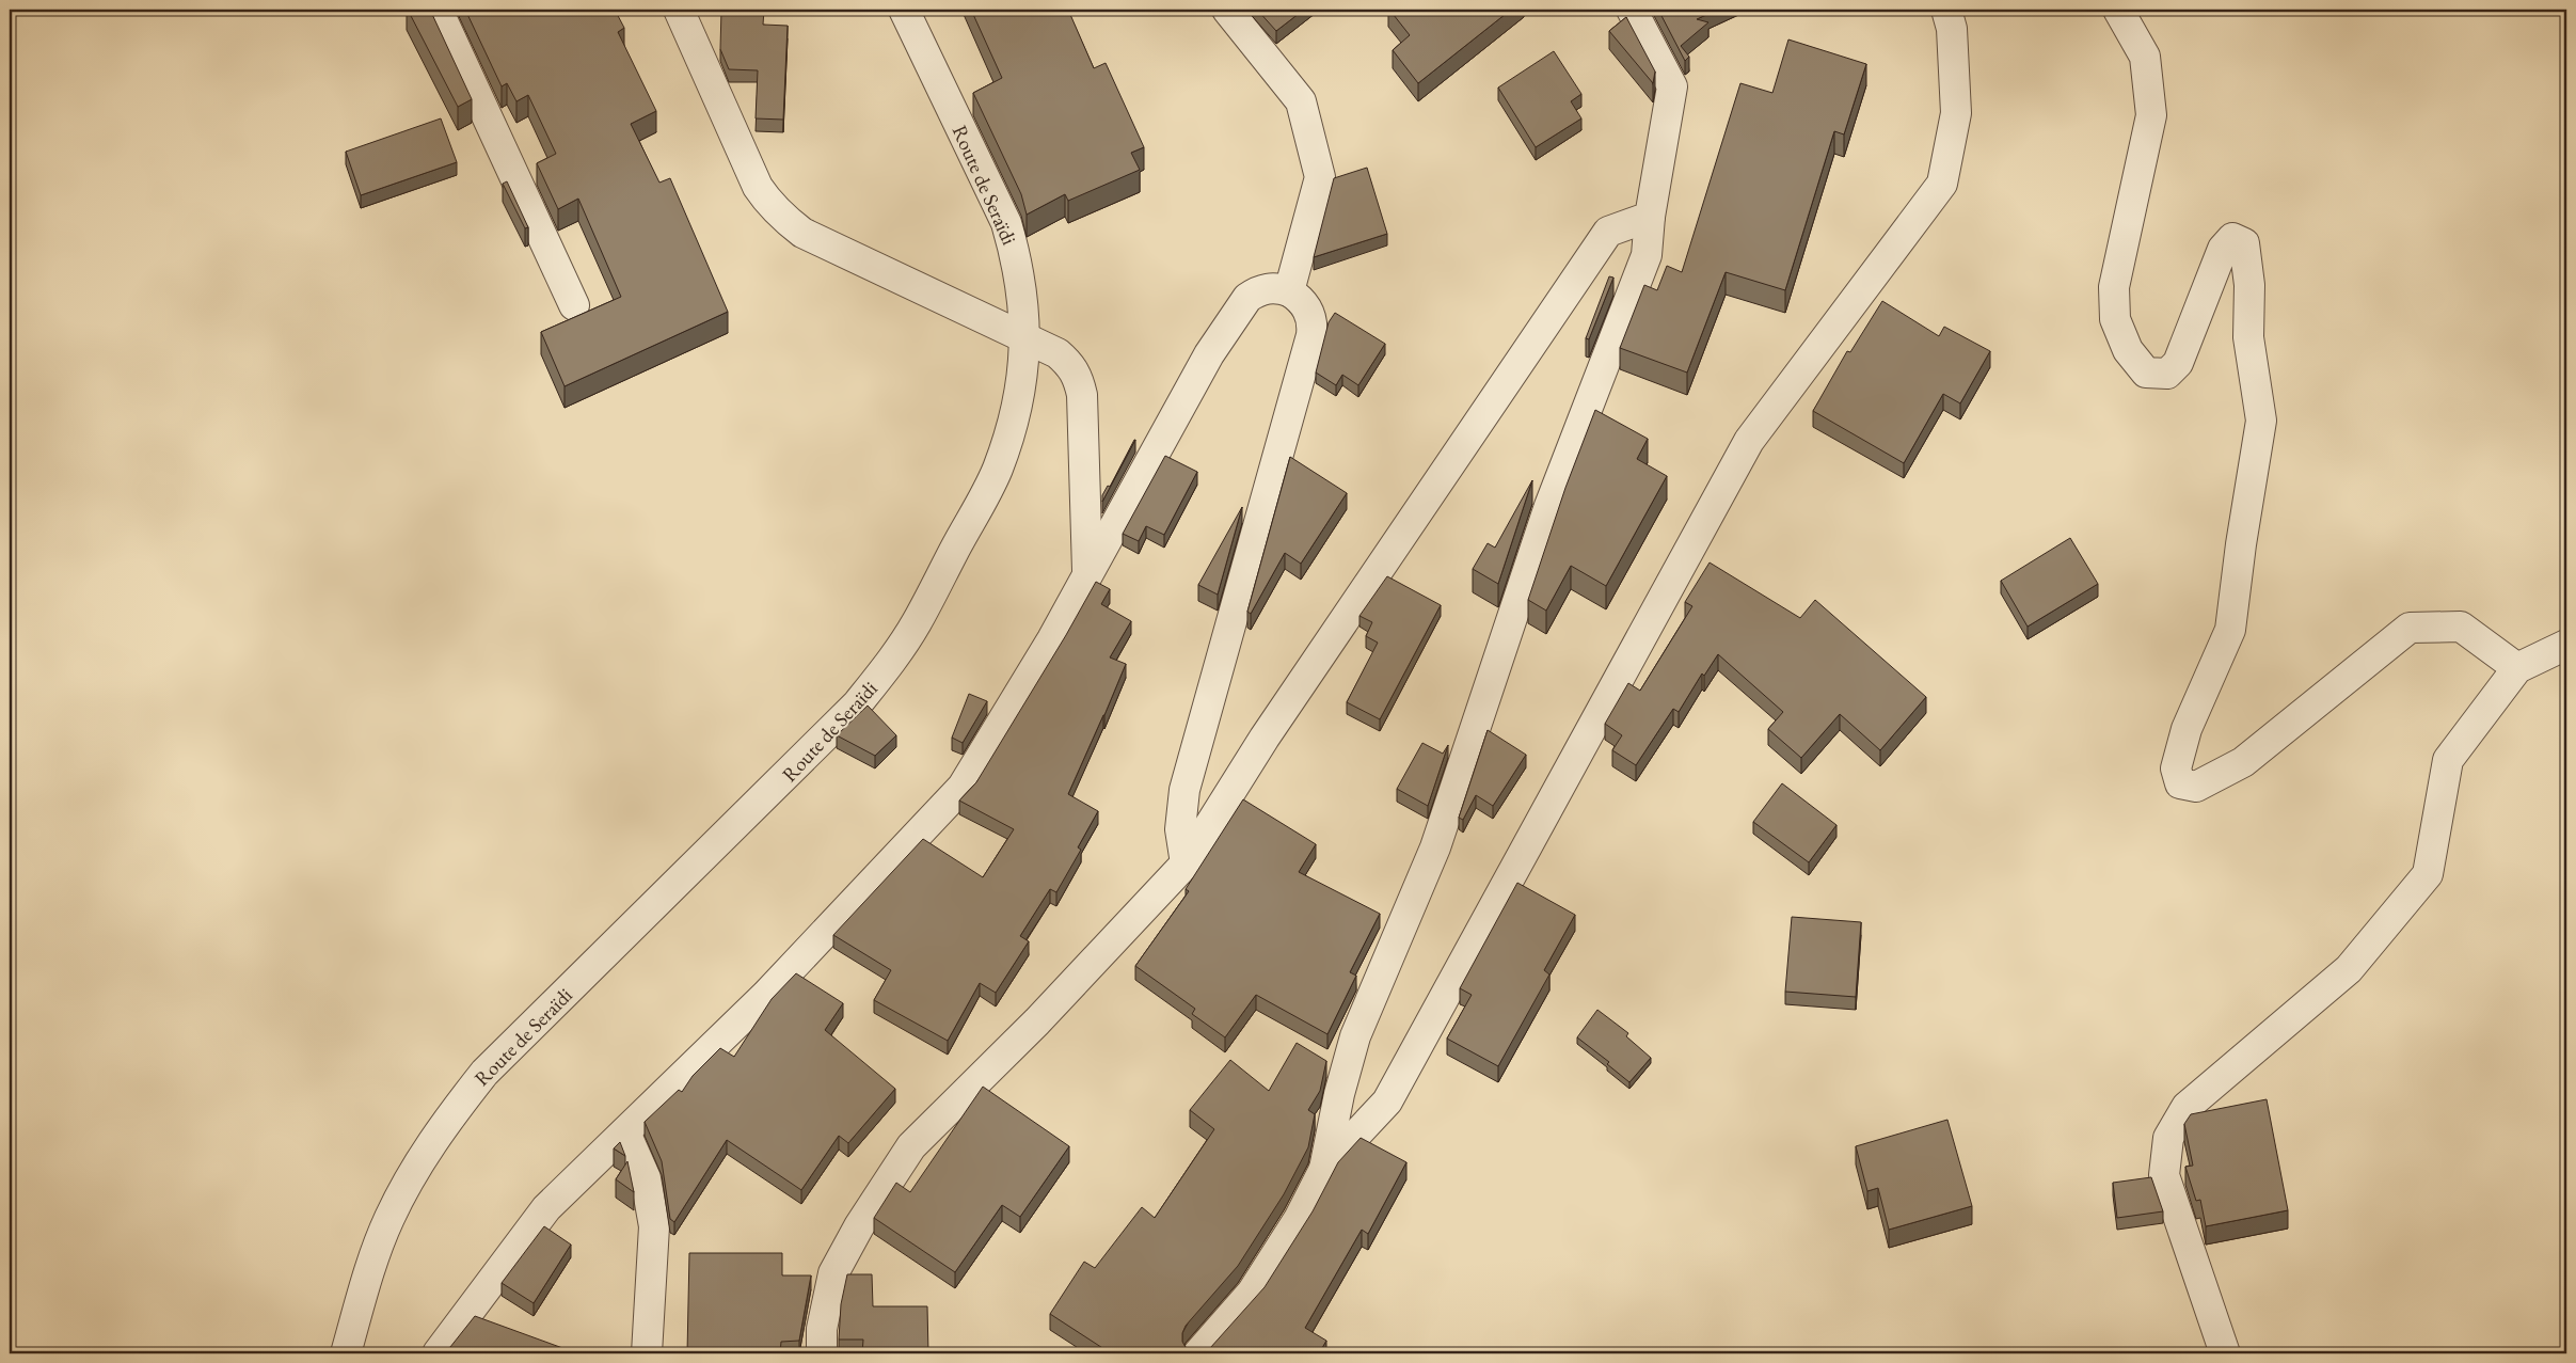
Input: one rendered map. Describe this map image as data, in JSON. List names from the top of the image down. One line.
{"streets":{"street":["Route de Seraïdi"]}}
